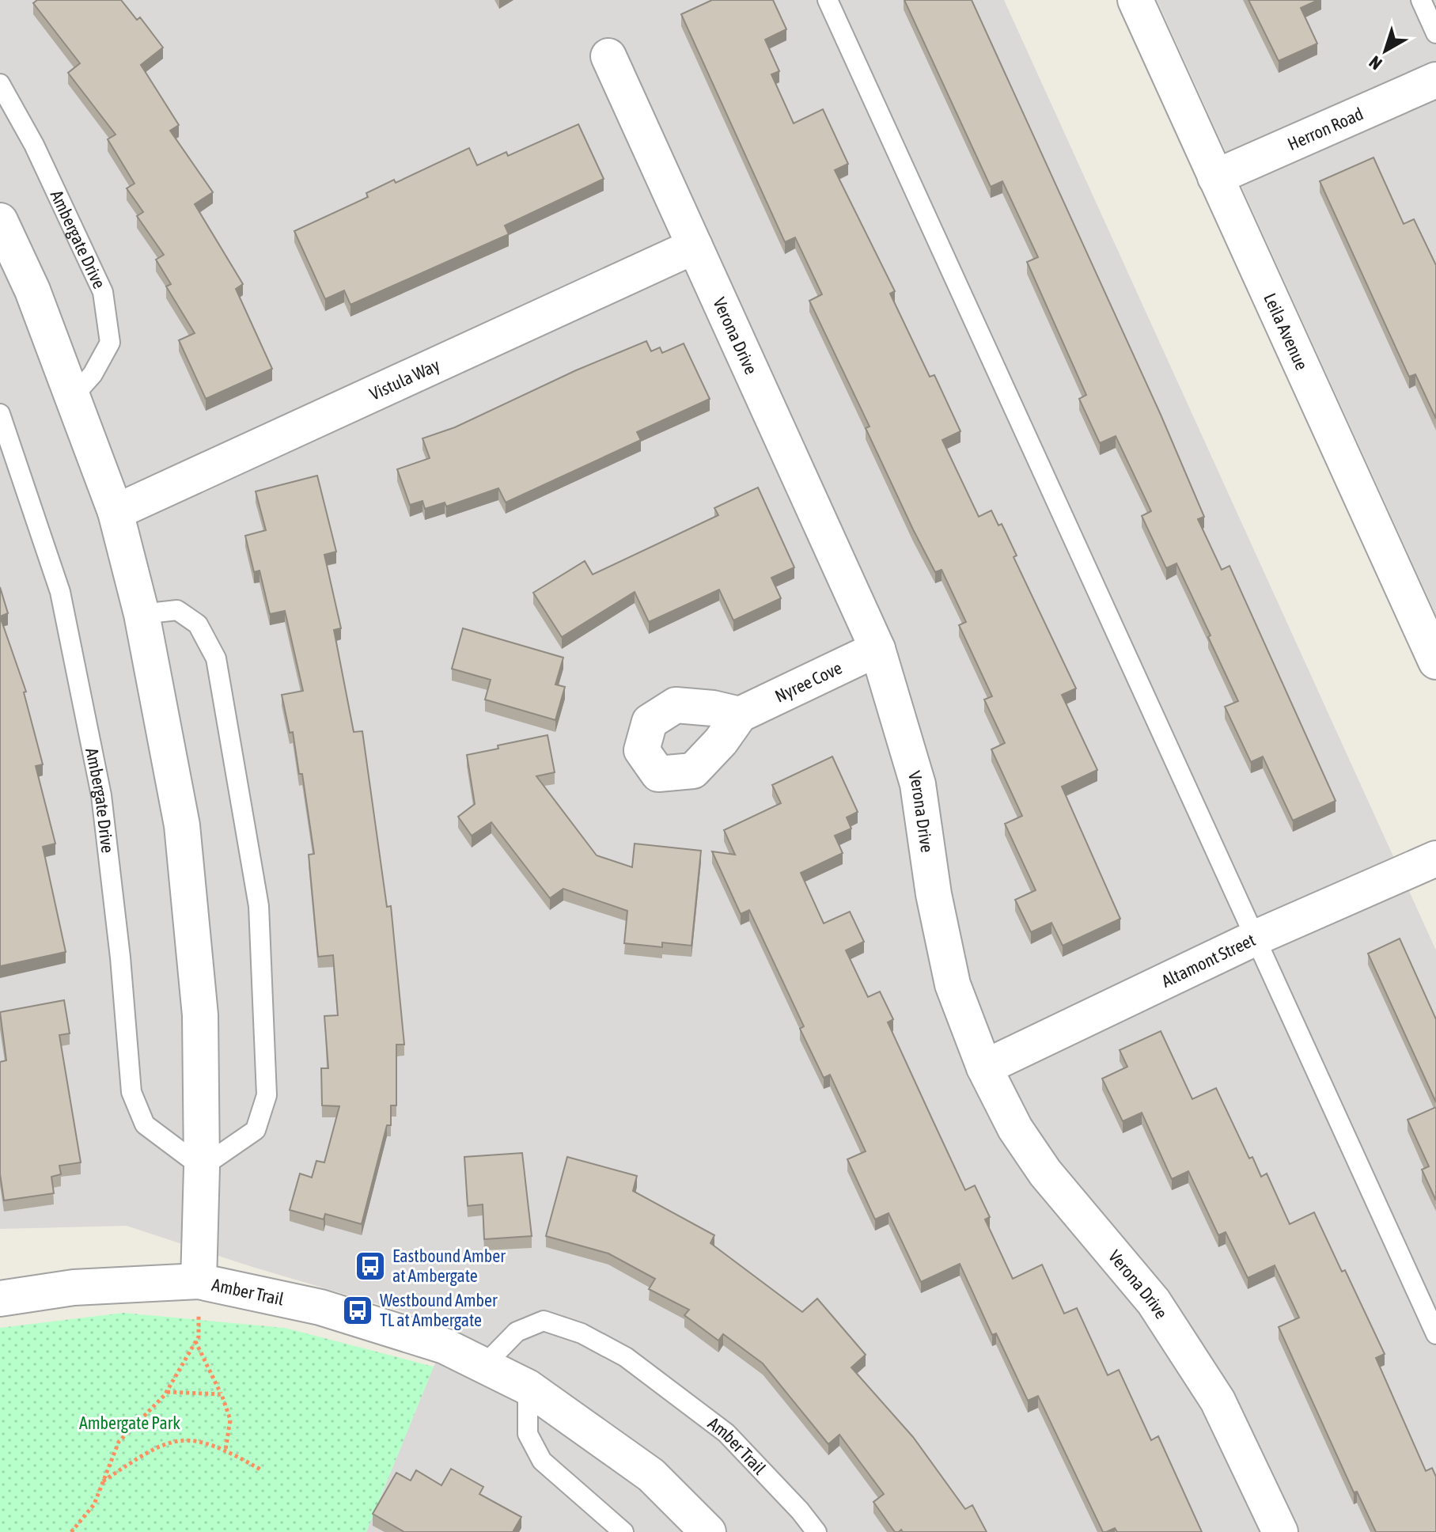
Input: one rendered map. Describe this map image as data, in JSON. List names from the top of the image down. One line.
{"streets":{"street":["Herron Road","Leila Avenue","Verona Drive","Vistula Way","Nyree Cove","Altamont Street","Amber Trail"],"lane":["Ambergate Drive"]},"crossings":[["Herron Road","Leila Avenue"],["Verona Drive","Vistula Way"],["Verona Drive","Nyree Cove"],["Verona Drive","Altamont Street"]],"parks":["Ambergate Park"],"places":{"bus stop":["Eastbound Amber at Ambergate","Westbound Amber TL at Ambergate"]},"north":"bottom left"}
